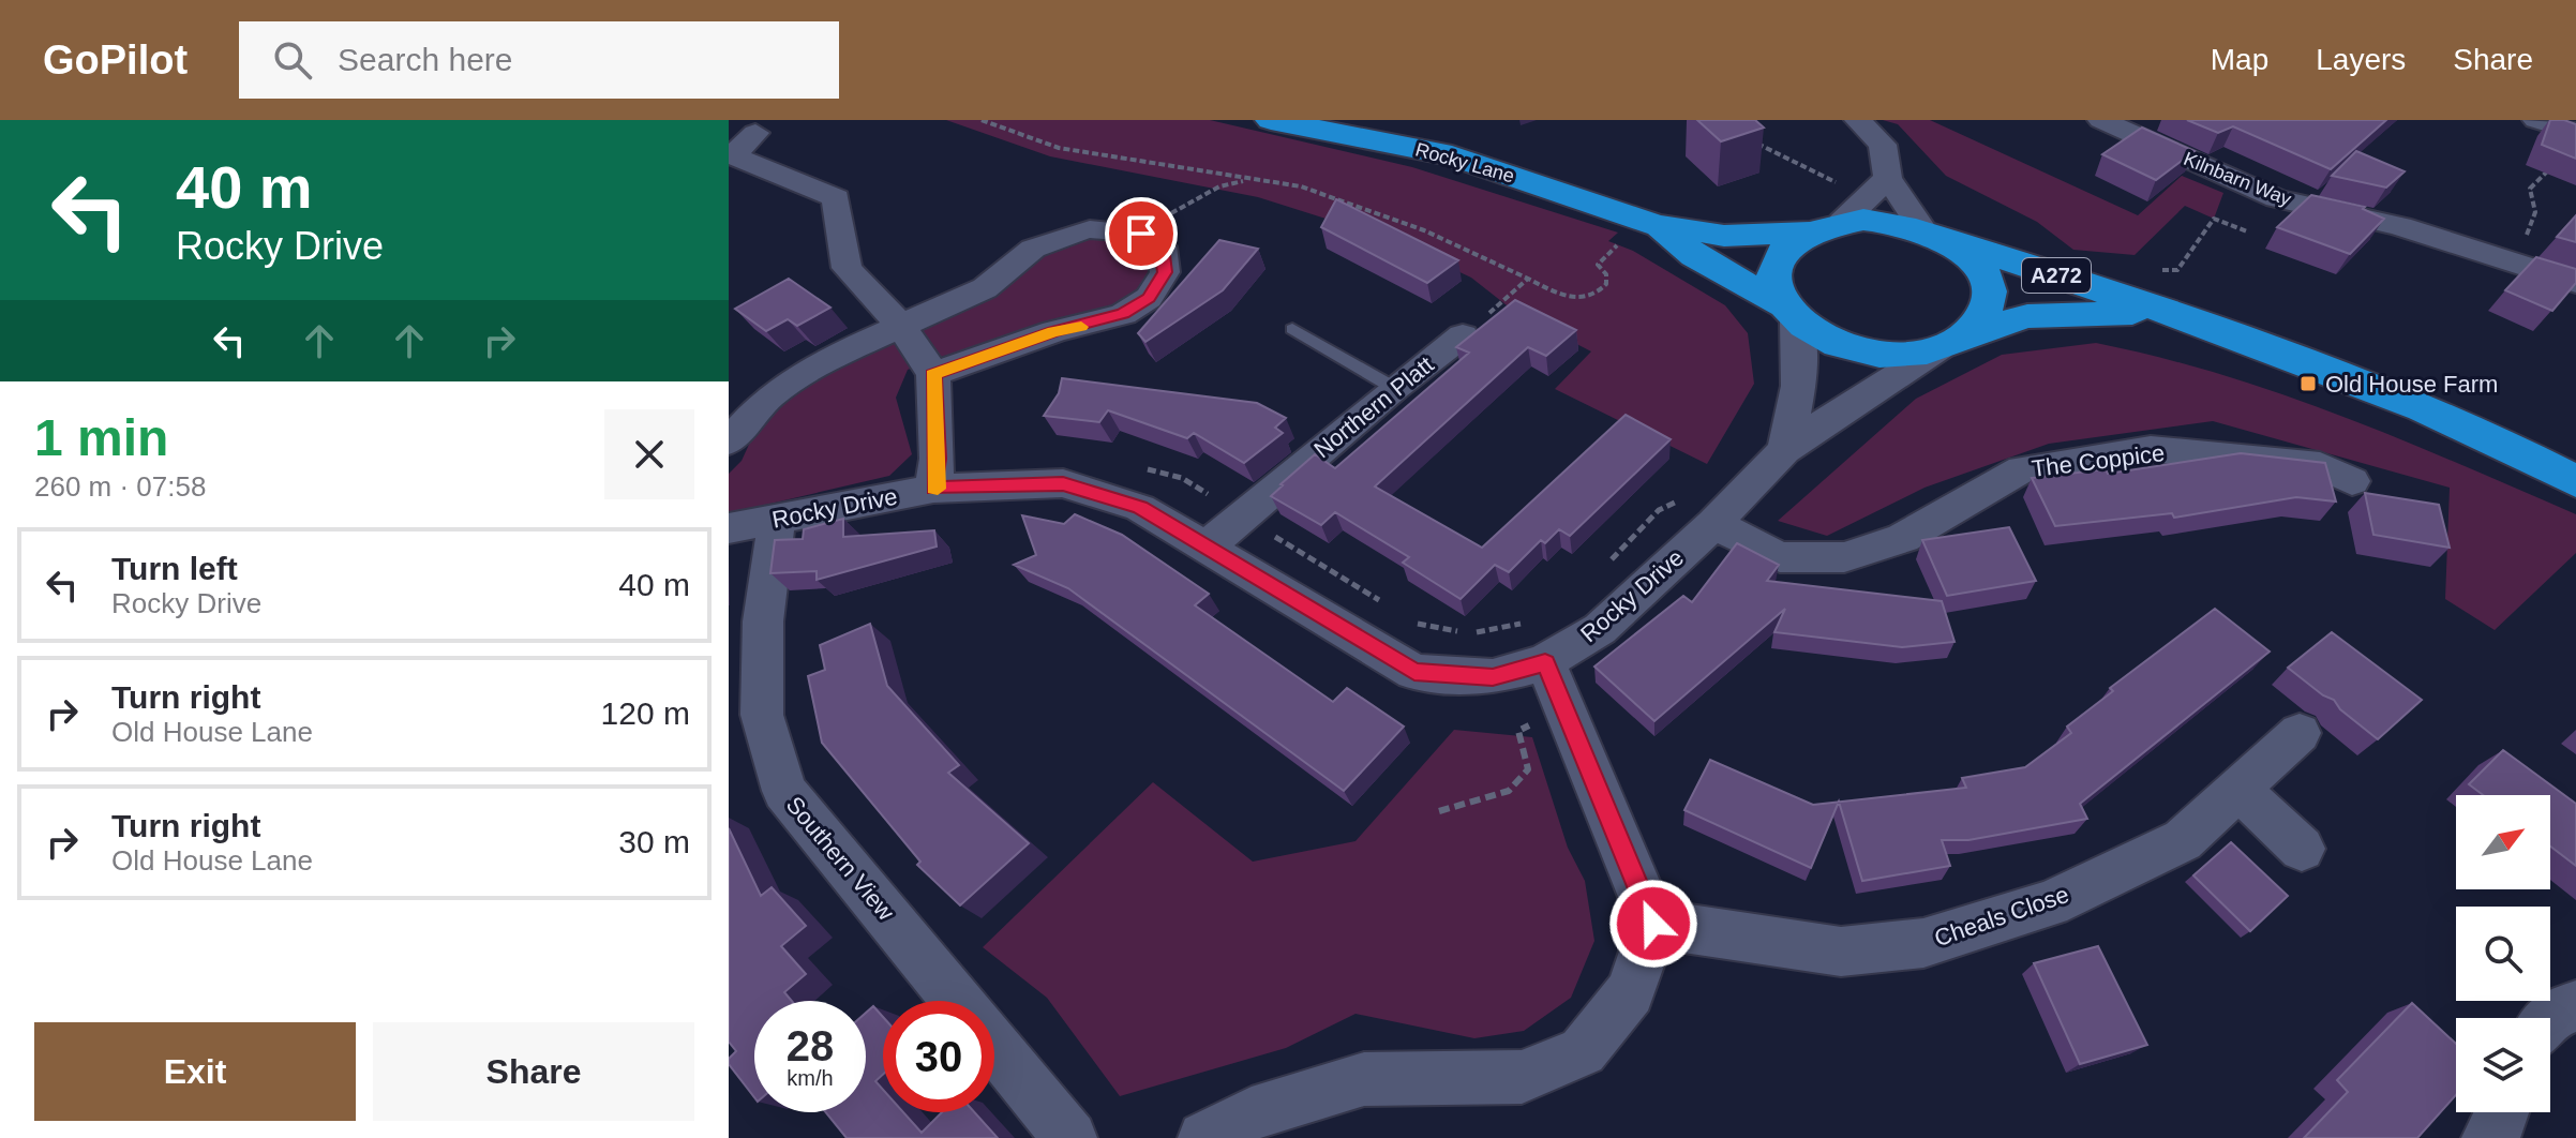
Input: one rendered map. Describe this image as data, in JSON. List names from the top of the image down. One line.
{"streets":{"highway":["Rocky Lane","A272"],"street":["Kilnbarn Way","Northern Platt","The Coppice","Rocky Drive","Southern View","Cheals Close"]},"crossings":[["Rocky Lane","A272"],["Rocky Lane","Rocky Drive"],["A272","Rocky Drive"],["Northern Platt","Rocky Drive"],["The Coppice","Rocky Drive"],["Rocky Drive","Southern View"]],"places":{"transit":["Old House Farm"]},"north":"top right","page":{"header":"GoPilot","search":"Search here","nav":["Map","Layers","Share"],"turn":["40 m","Rocky Drive"],"heading":["1 min","260 m · 07:58"],"list":[{"name":"Turn left","note":"Rocky Drive","value":"40 m"},{"name":"Turn right","note":"Old House Lane","value":"120 m"},{"name":"Turn right","note":"Old House Lane","value":"30 m"}],"speed":"28 km/h","limit":"30","buttons":["Exit","Share"]}}
